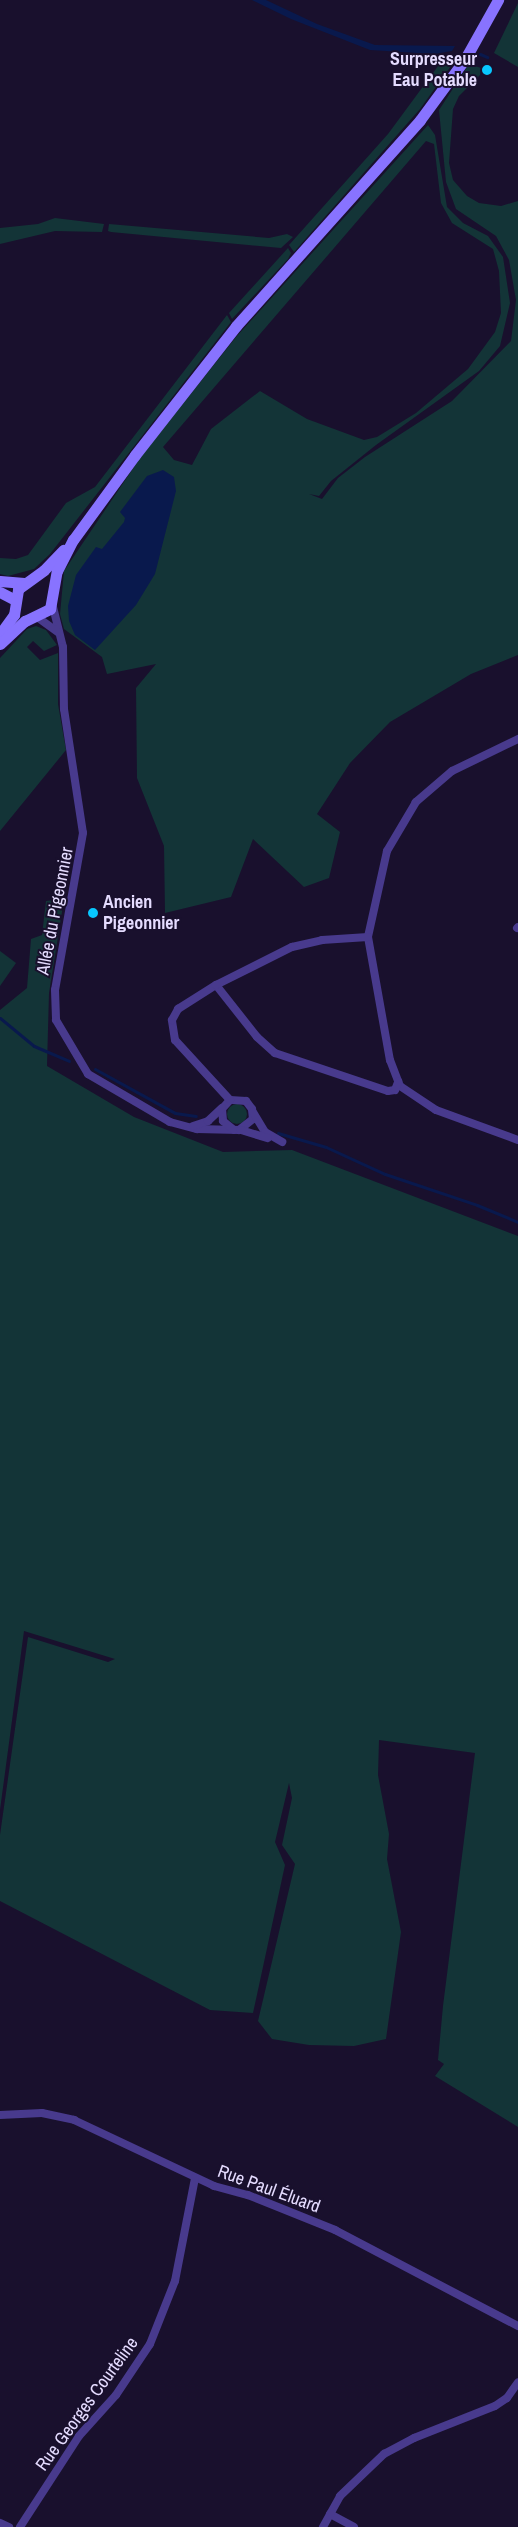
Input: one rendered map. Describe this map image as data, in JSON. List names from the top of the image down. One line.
{"streets":{"street":["Allée du Pigeonnier","Rue Paul Éluard","Rue Georges Courteline"]},"crossings":[["Rue Paul Éluard","Rue Georges Courteline"]],"places":["Surpresseur Eau Potable","Ancien Pigeonnier"]}
